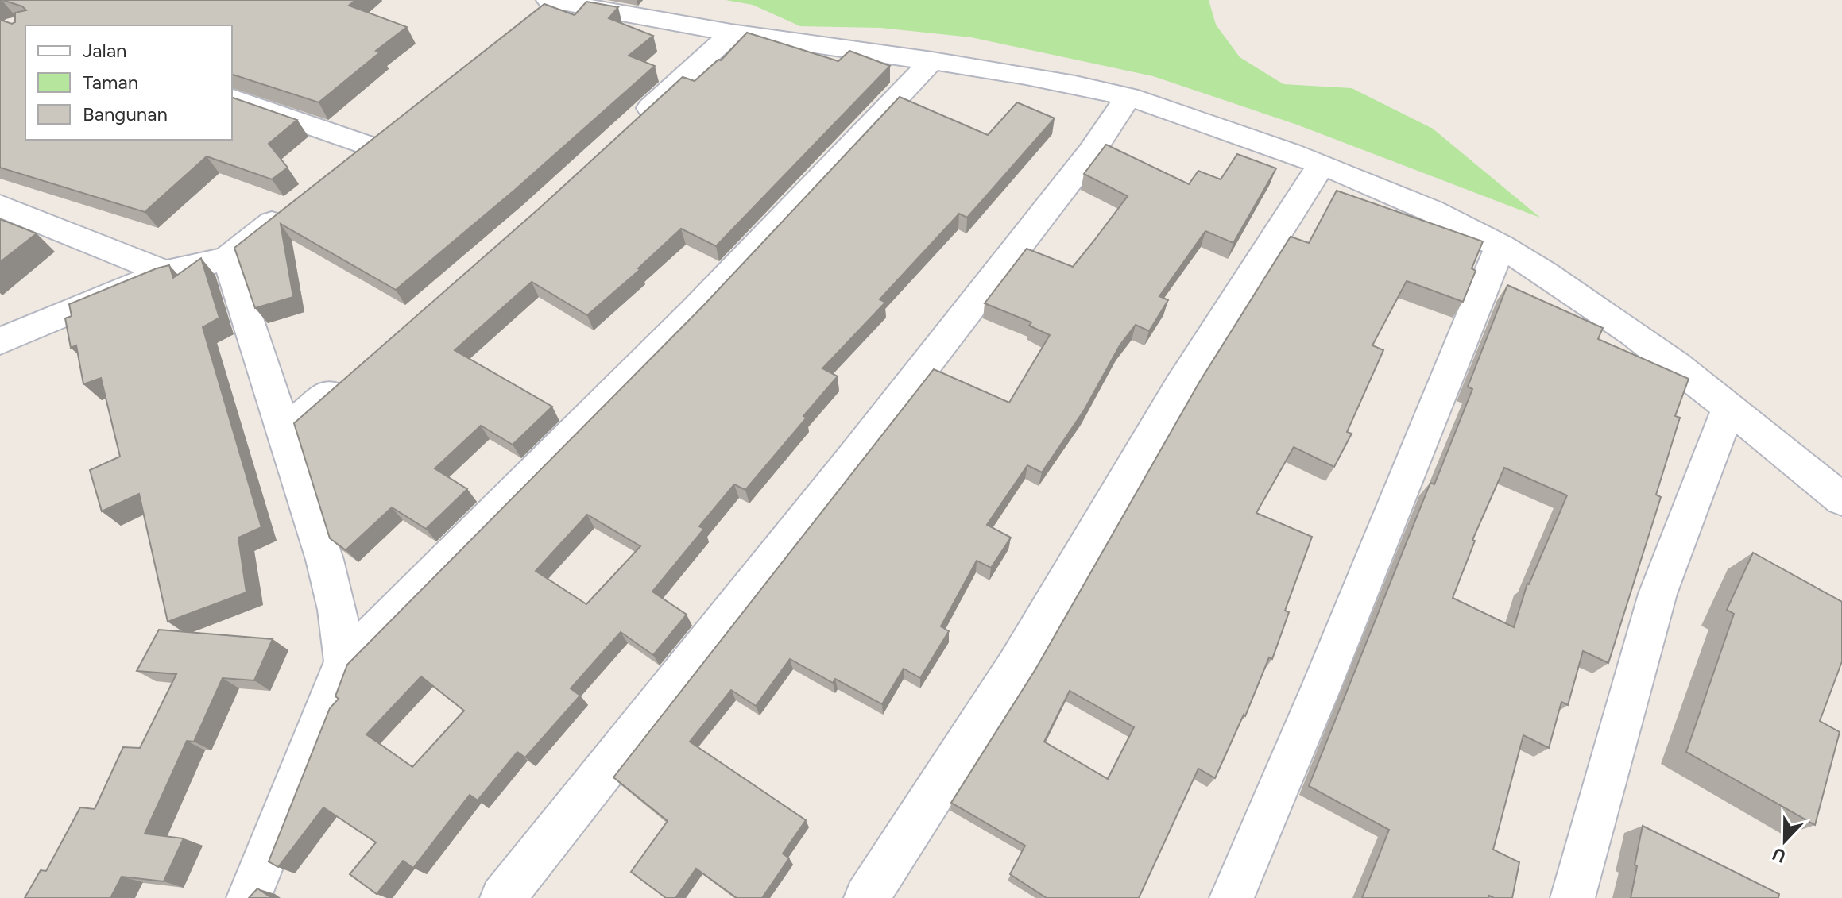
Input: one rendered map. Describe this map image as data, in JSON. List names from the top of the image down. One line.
{"legend":["Jalan","Taman","Bangunan"],"north":"bottom"}
